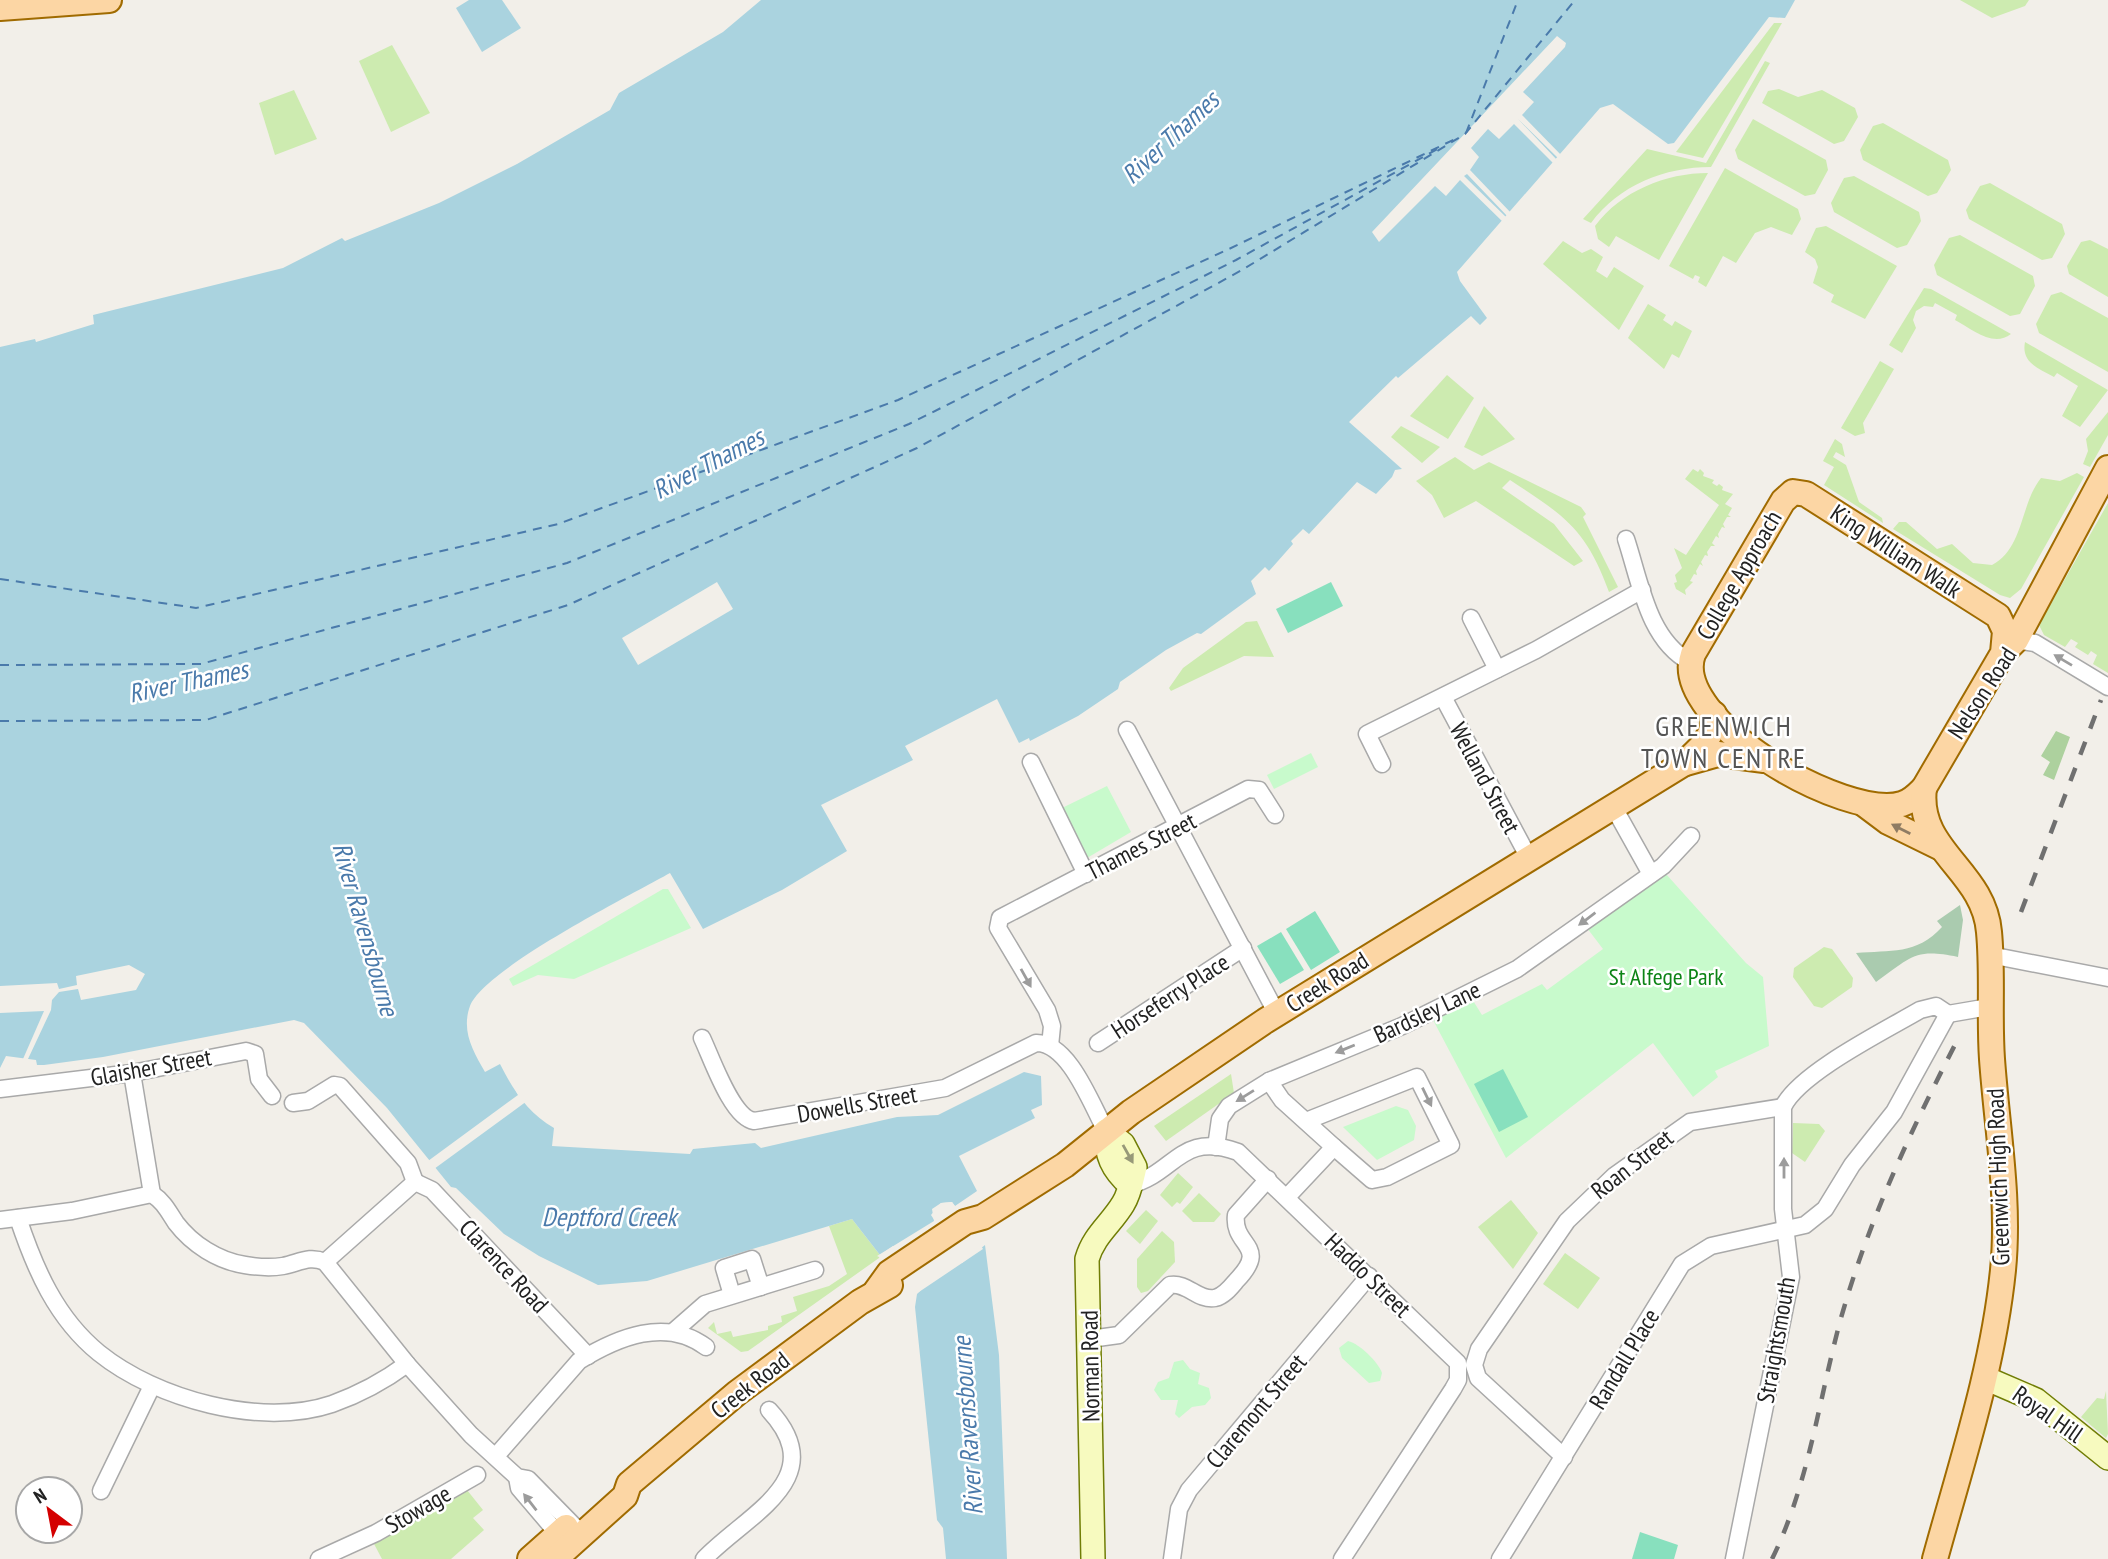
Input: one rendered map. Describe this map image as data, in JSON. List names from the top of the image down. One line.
{"streets":{"main road":["King William Walk","College Approach","Nelson Road","Creek Road","Greenwich High Road","Norman Road","Royal Hill"],"street":["Welland Street","Thames Street","Horseferry Place","Bardsley Lane","Glaisher Street","Dowells Street","Roan Street","Clarence Road","Haddo Street","Straightsmouth","Randall Place","Claremont Street","Stowage"]},"crossings":[["King William Walk","College Approach"],["Welland Street","Creek Road"],["Thames Street","Horseferry Place"],["Thames Street","Dowells Street"],["Creek Road","Horseferry Place"],["Bardsley Lane","Haddo Street"],["Roan Street","Straightsmouth"],["Roan Street","Randall Place"],["Greenwich High Road","Royal Hill"],["Haddo Street","Claremont Street"],["Straightsmouth","Randall Place"]],"one_way":["Bardsley Lane"],"districts":["GREENWICH TOWN CENTRE"],"water":["River Thames","River Ravensbourne","Deptford Creek"],"parks":["St Alfege Park"],"north":"top left"}
